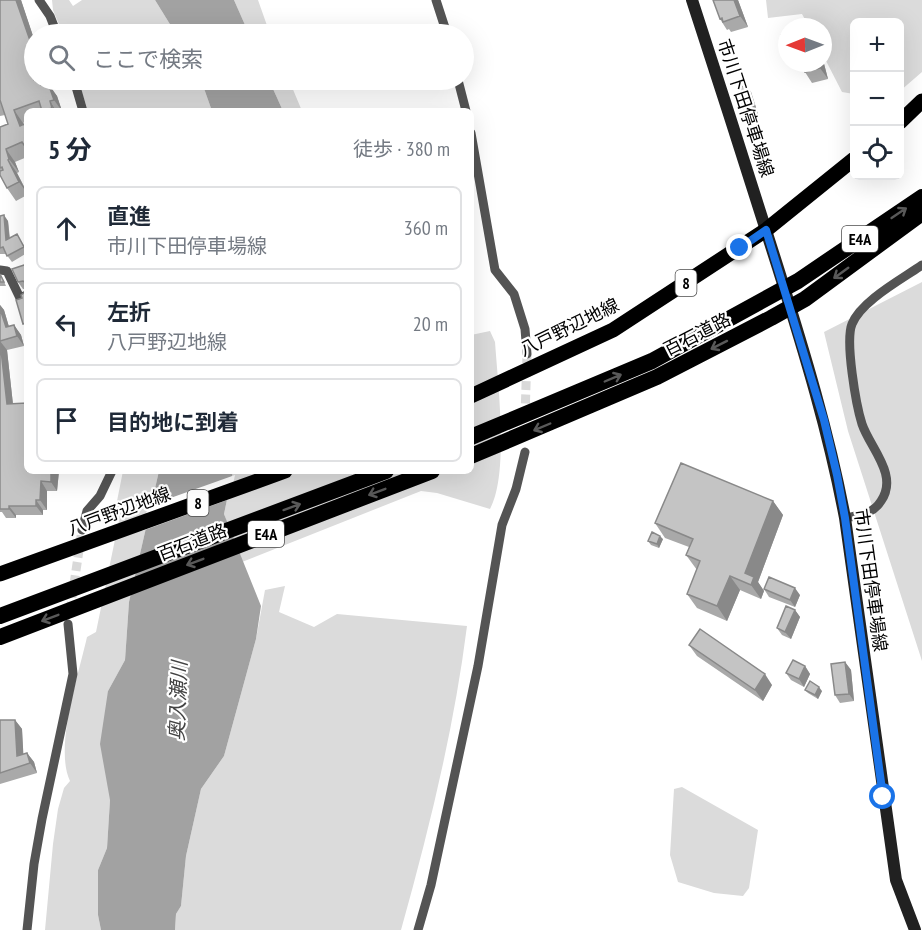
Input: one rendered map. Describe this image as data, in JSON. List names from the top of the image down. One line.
{"streets":{"highway":["E4A","百石道路"],"main road":["市川下田停車場線","8","八戸野辺地線"]},"crossings":[["市川下田停車場線","八戸野辺地線"]],"water":["奥入瀬川"],"north":"left","page":{"map_buttons":["+","−"],"search":"ここで検索","heading":["5 分","徒歩 · 380 m"],"list":[["直進","市川下田停車場線","360 m"],["左折","八戸野辺地線","20 m"],"目的地に到着"]}}
